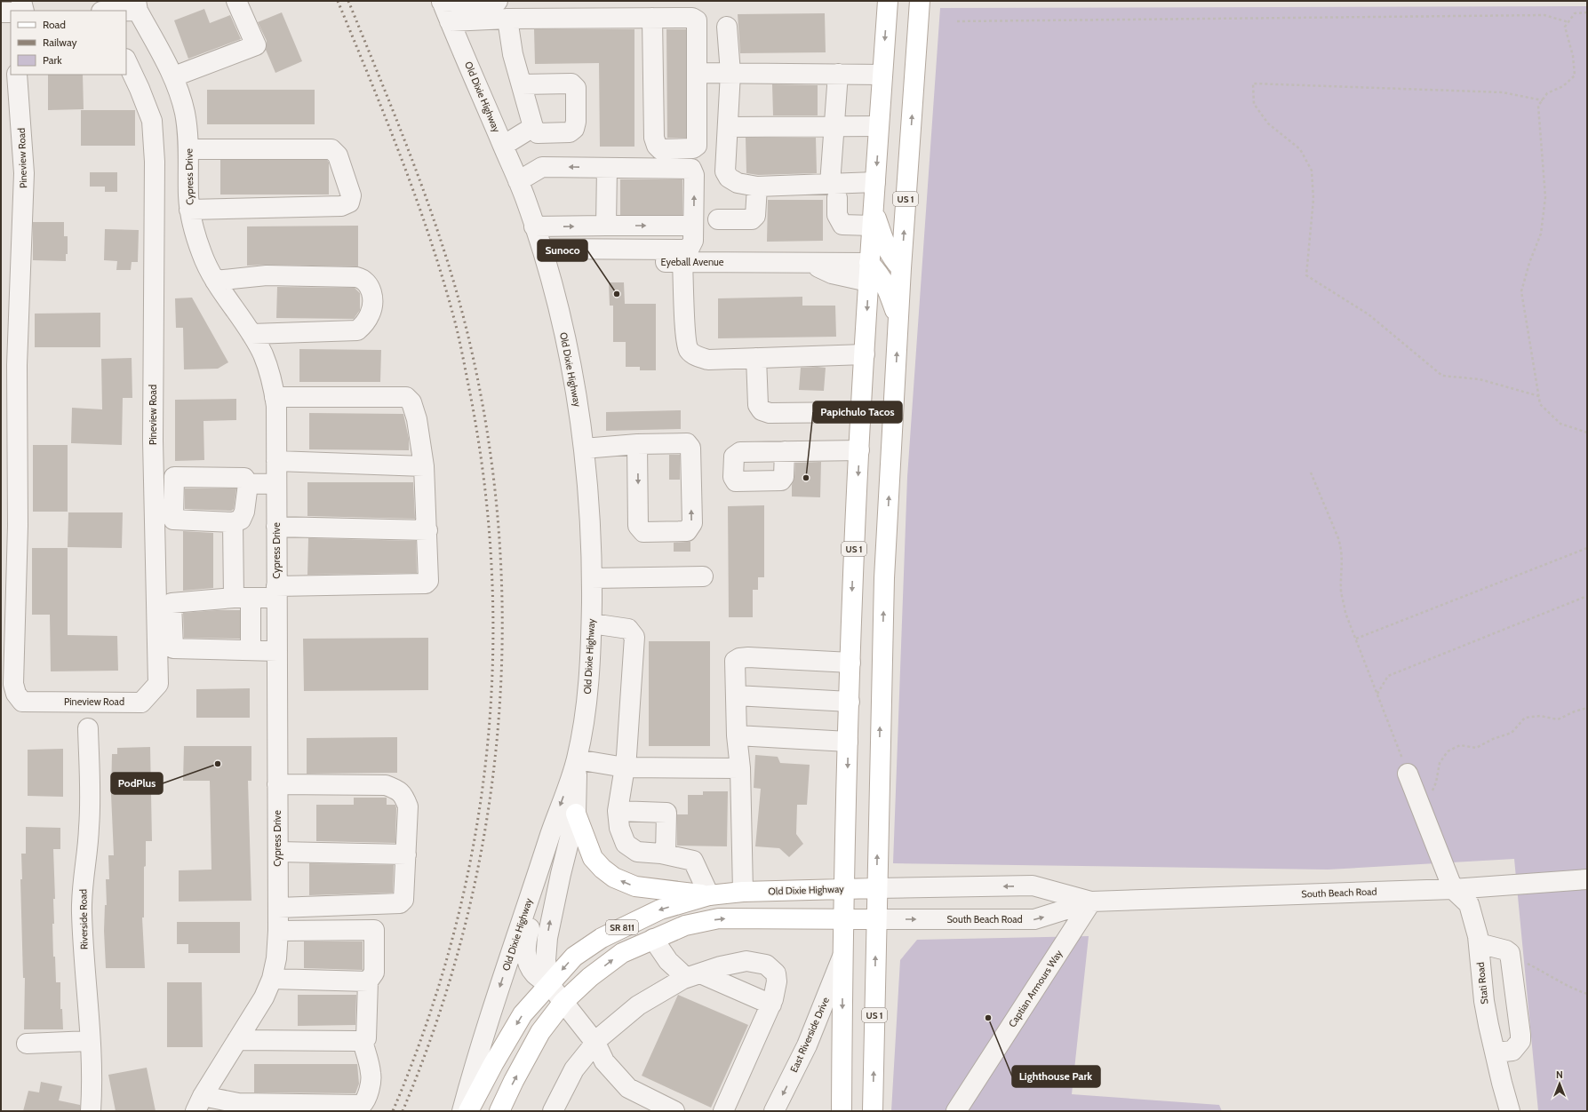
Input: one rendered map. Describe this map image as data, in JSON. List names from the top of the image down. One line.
{"streets":{"main road":["Old Dixie Highway","US 1","SR 811"],"street":["Pineview Road","Cypress Drive","Eyeball Avenue","South Beach Road","Riverside Road","Stati Road","Captian Armours Way","East Riverside Drive"]},"crossings":[["Old Dixie Highway","US 1"],["Old Dixie Highway","Eyeball Avenue"],["Old Dixie Highway","South Beach Road"],["US 1","Eyeball Avenue"],["US 1","South Beach Road"],["US 1","SR 811"],["US 1","East Riverside Drive"],["South Beach Road","SR 811"],["South Beach Road","Stati Road"],["South Beach Road","Captian Armours Way"]],"places":["Sunoco","Papichulo Tacos","PodPlus","Lighthouse Park"],"legend":["Road","Railway","Park"],"north":"top"}
